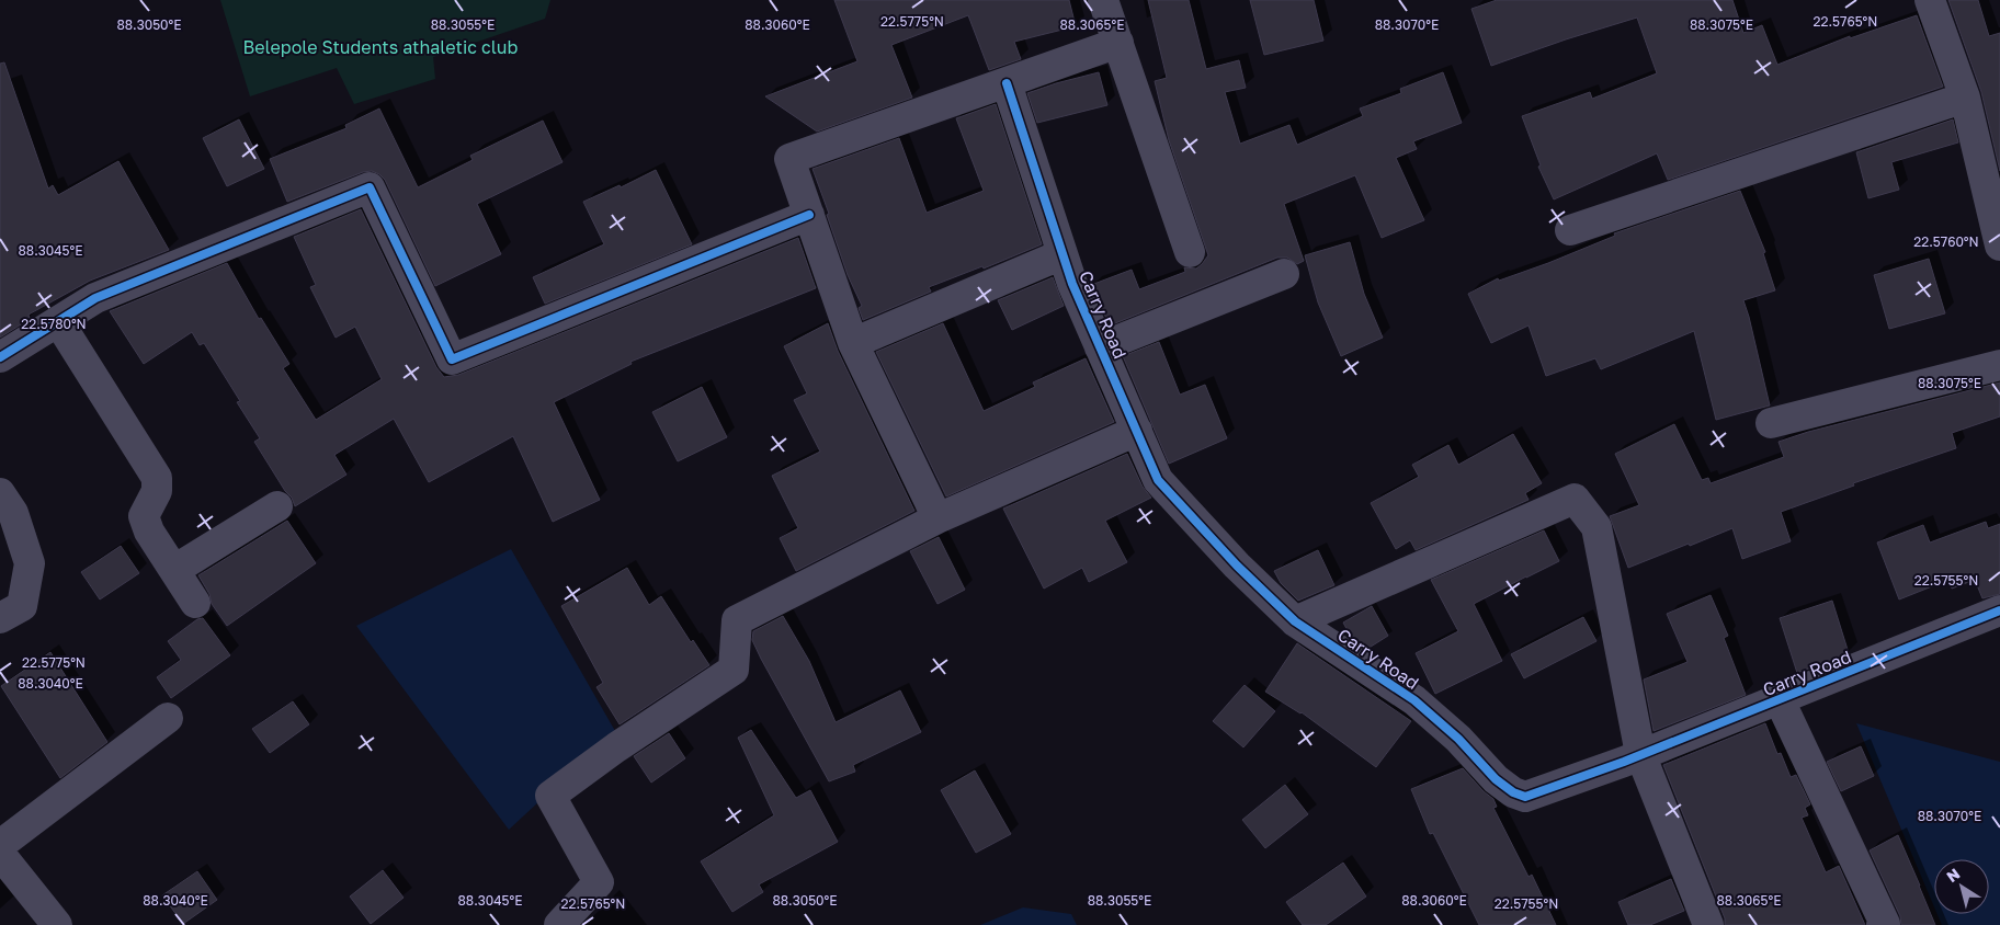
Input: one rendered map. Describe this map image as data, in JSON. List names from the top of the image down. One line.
{"streets":{"street":["Carry Road"]},"parks":["Belepole Students athaletic club"],"north":"top left","coordinates":["22.5775°N","22.5765°N","88.3050°E","88.3055°E","88.3060°E","88.3065°E","88.3070°E","88.3075°E","22.5760°N","88.3045°E","22.5780°N","22.5755°N","88.3040°E"]}
